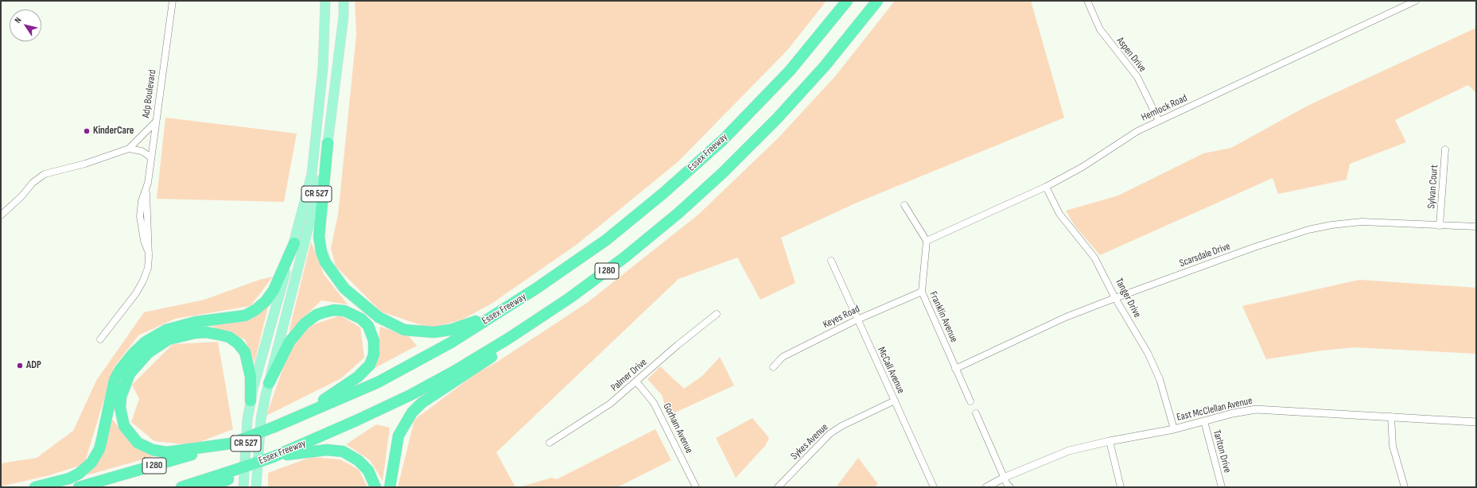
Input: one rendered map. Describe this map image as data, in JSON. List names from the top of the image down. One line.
{"streets":{"highway":["Essex Freeway","I 280"],"main road":["CR 527"],"street":["Aspen Drive","Adp Boulevard","Hemlock Road","Sylvan Court","Scarsdale Drive","Tanger Drive","Keyes Road","Franklin Avenue","McCall Avenue","Palmer Drive","East McClellan Avenue","Gorham Avenue","Sykes Avenue","Tarlton Drive"]},"crossings":[["Aspen Drive","Hemlock Road"],["Hemlock Road","Tanger Drive"],["Hemlock Road","Franklin Avenue"],["Sylvan Court","Scarsdale Drive"],["Scarsdale Drive","Tanger Drive"],["Scarsdale Drive","Franklin Avenue"],["Tanger Drive","East McClellan Avenue"],["Keyes Road","Franklin Avenue"],["Keyes Road","McCall Avenue"],["McCall Avenue","Sykes Avenue"],["Palmer Drive","Gorham Avenue"],["East McClellan Avenue","Tarlton Drive"]],"places":["KinderCare","ADP"],"north":"top left"}
